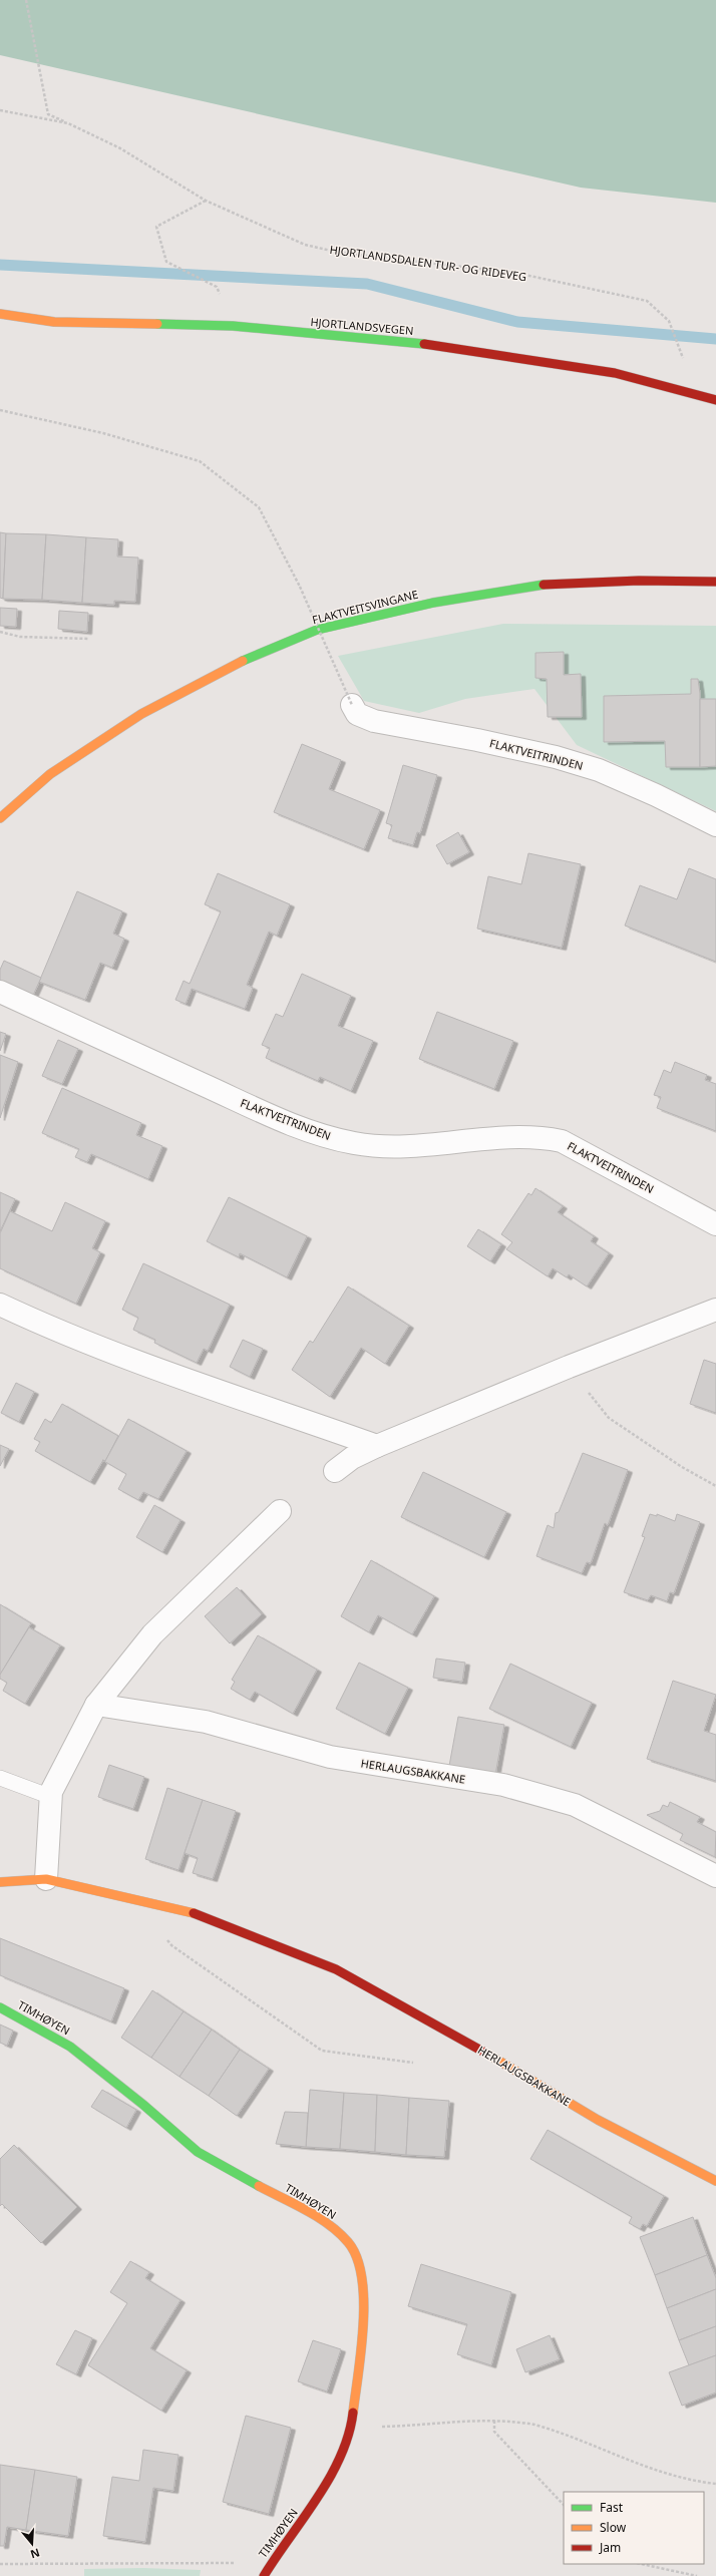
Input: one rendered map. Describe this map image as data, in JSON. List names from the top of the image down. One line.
{"streets":{"street":["HJORTLANDSVEGEN","FLAKTVEITSVINGANE","FLAKTVEITRINDEN","HERLAUGSBAKKANE","TIMHØYEN"],"path":["HJORTLANDSDALEN TUR- OG RIDEVEG"]},"legend":["Fast","Slow","Jam"],"north":"bottom"}
